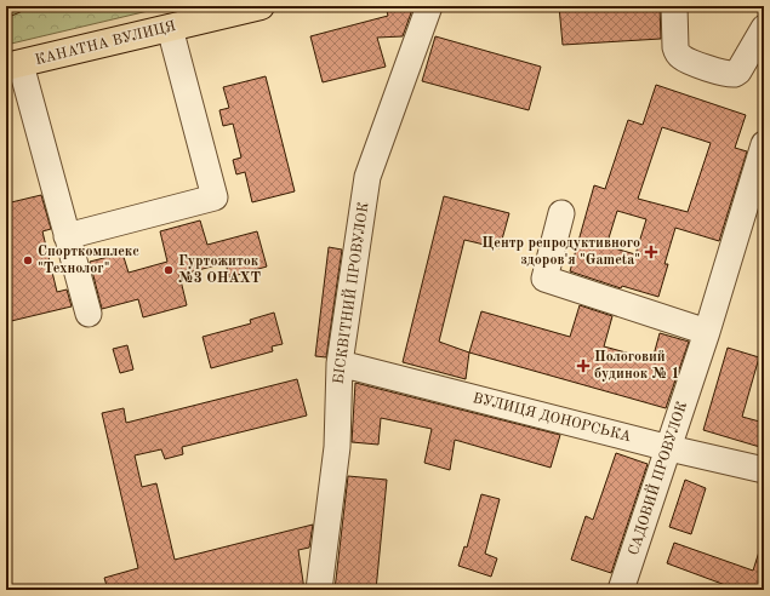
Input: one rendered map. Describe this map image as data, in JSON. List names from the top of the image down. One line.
{"streets":{"main road":["КАНАТНА ВУЛИЦЯ"],"street":["БІСКВІТНИЙ ПРОВУЛОК","ВУЛИЦЯ ДОНОРСЬКА","САДОВИЙ ПРОВУЛОК"]},"crossings":[["БІСКВІТНИЙ ПРОВУЛОК","ВУЛИЦЯ ДОНОРСЬКА"],["ВУЛИЦЯ ДОНОРСЬКА","САДОВИЙ ПРОВУЛОК"]],"places":{"health":["Центр репродуктивного здоров'я \"Gameta\"","Пологовий будинок № 1"],"other":["Спорткомплекс \"Технолог\"","Гуртожиток №3 ОНАХТ"]}}
